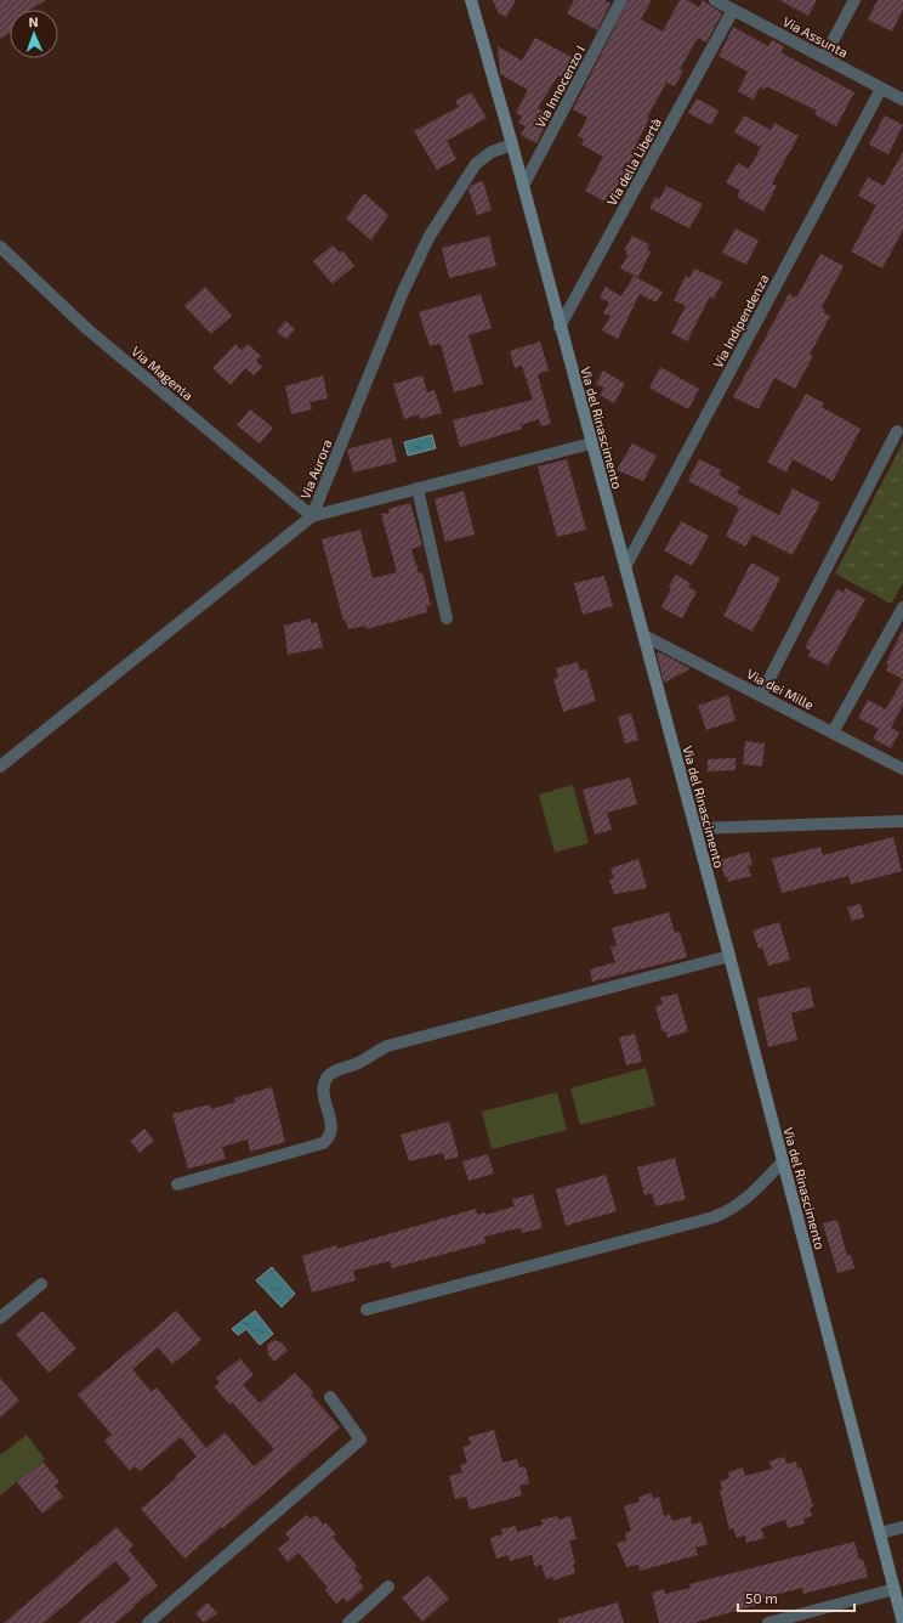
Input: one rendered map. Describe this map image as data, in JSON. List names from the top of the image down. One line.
{"streets":{"street":["Via Assunta","Via Innocenzo I","Via della Libertà","Via Indipendenza","Via Magenta","Via del Rinascimento","Via Aurora","Via dei Mille"]},"crossings":[["Via Assunta","Via della Libertà"],["Via Assunta","Via Indipendenza"],["Via Innocenzo I","Via del Rinascimento"],["Via della Libertà","Via del Rinascimento"],["Via Indipendenza","Via del Rinascimento"],["Via Magenta","Via Aurora"],["Via del Rinascimento","Via Aurora"],["Via del Rinascimento","Via dei Mille"]],"scale_bar":"50 m","north":"top"}
